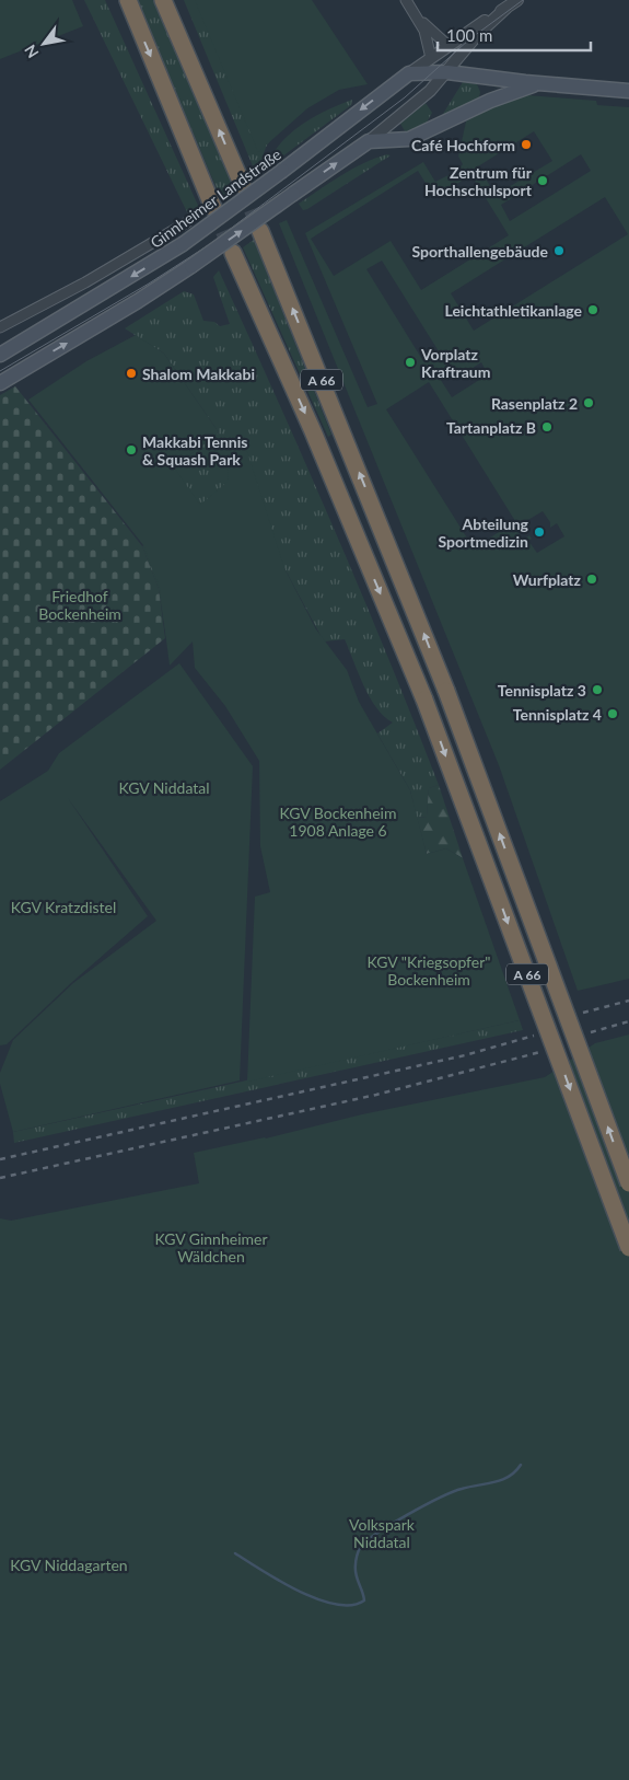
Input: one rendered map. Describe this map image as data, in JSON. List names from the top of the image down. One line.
{"streets":{"highway":["A 66"],"main road":["Ginnheimer Landstraße"]},"parks":["Friedhof Bockenheim","KGV Niddatal","KGV Bockenheim 1908 Anlage 6","KGV Kratzdistel","KGV \"Kriegsopfer\" Bockenheim","KGV Ginnheimer Wäldchen","Volkspark Niddatal","KGV Niddagarten"],"places":["Café Hochform","Zentrum für Hochschulsport","Sporthallengebäude","Leichtathletikanlage","Vorplatz Kraftraum","Shalom Makkabi","Rasenplatz 2","Tartanplatz B","Makkabi Tennis & Squash Park","Abteilung Sportmedizin","Wurfplatz","Tennisplatz 3","Tennisplatz 4"],"scale_bar":"100 m","north":"bottom left"}
